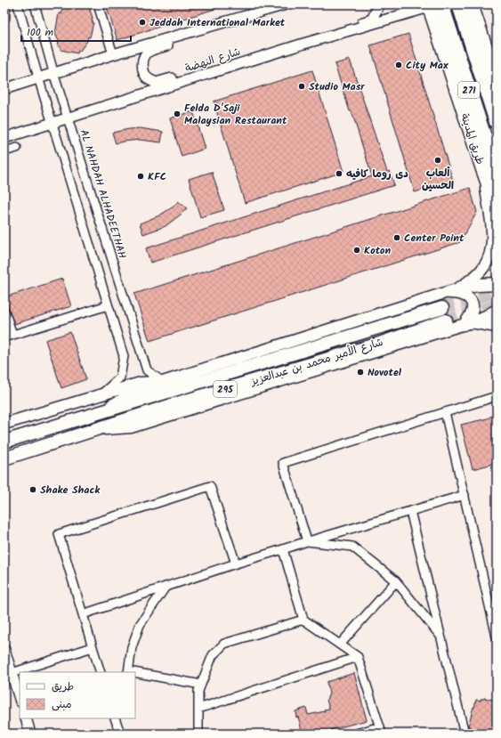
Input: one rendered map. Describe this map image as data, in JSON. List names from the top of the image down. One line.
{"streets":{"highway":["271"],"main road":["شارع الأمير محمد بن عبدالعزيز","295"],"street":["شارع النهضة","AL NAHDAH ALHADEETHAH"]},"crossings":[["شارع النهضة","271"],["شارع النهضة","AL NAHDAH ALHADEETHAH"]],"places":["Jeddah International Market","City Max","Studio Masr","Felda D'Saji Malaysian Restaurant","ألعاب الحسين","دى روما كافيه","KFC","Center Point","Koton","Novotel","Shake Shack"],"legend":["طريق","مبنى"],"scale_bar":"100 m"}
